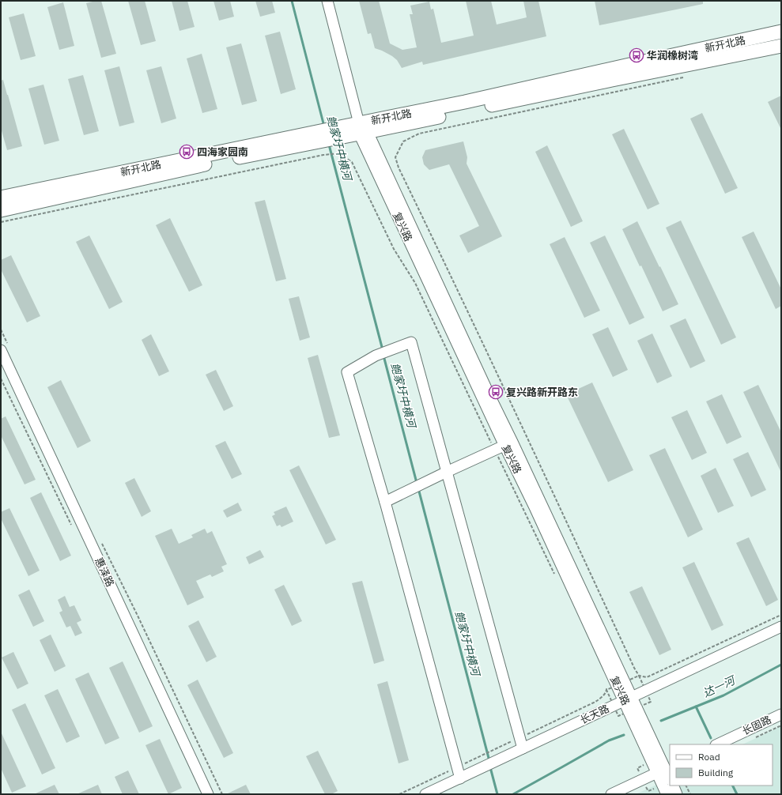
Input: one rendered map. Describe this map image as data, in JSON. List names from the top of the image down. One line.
{"streets":{"main road":["新开北路"],"street":["复兴路","惠泽路","长天路","长固路"]},"crossings":[["新开北路","复兴路"],["复兴路","长天路"]],"water":["鲍家圩中横河","达一河"],"places":{"bus stop":["华润橡树湾","四海家园南","复兴路新开路东"]},"legend":["Road","Building"]}
